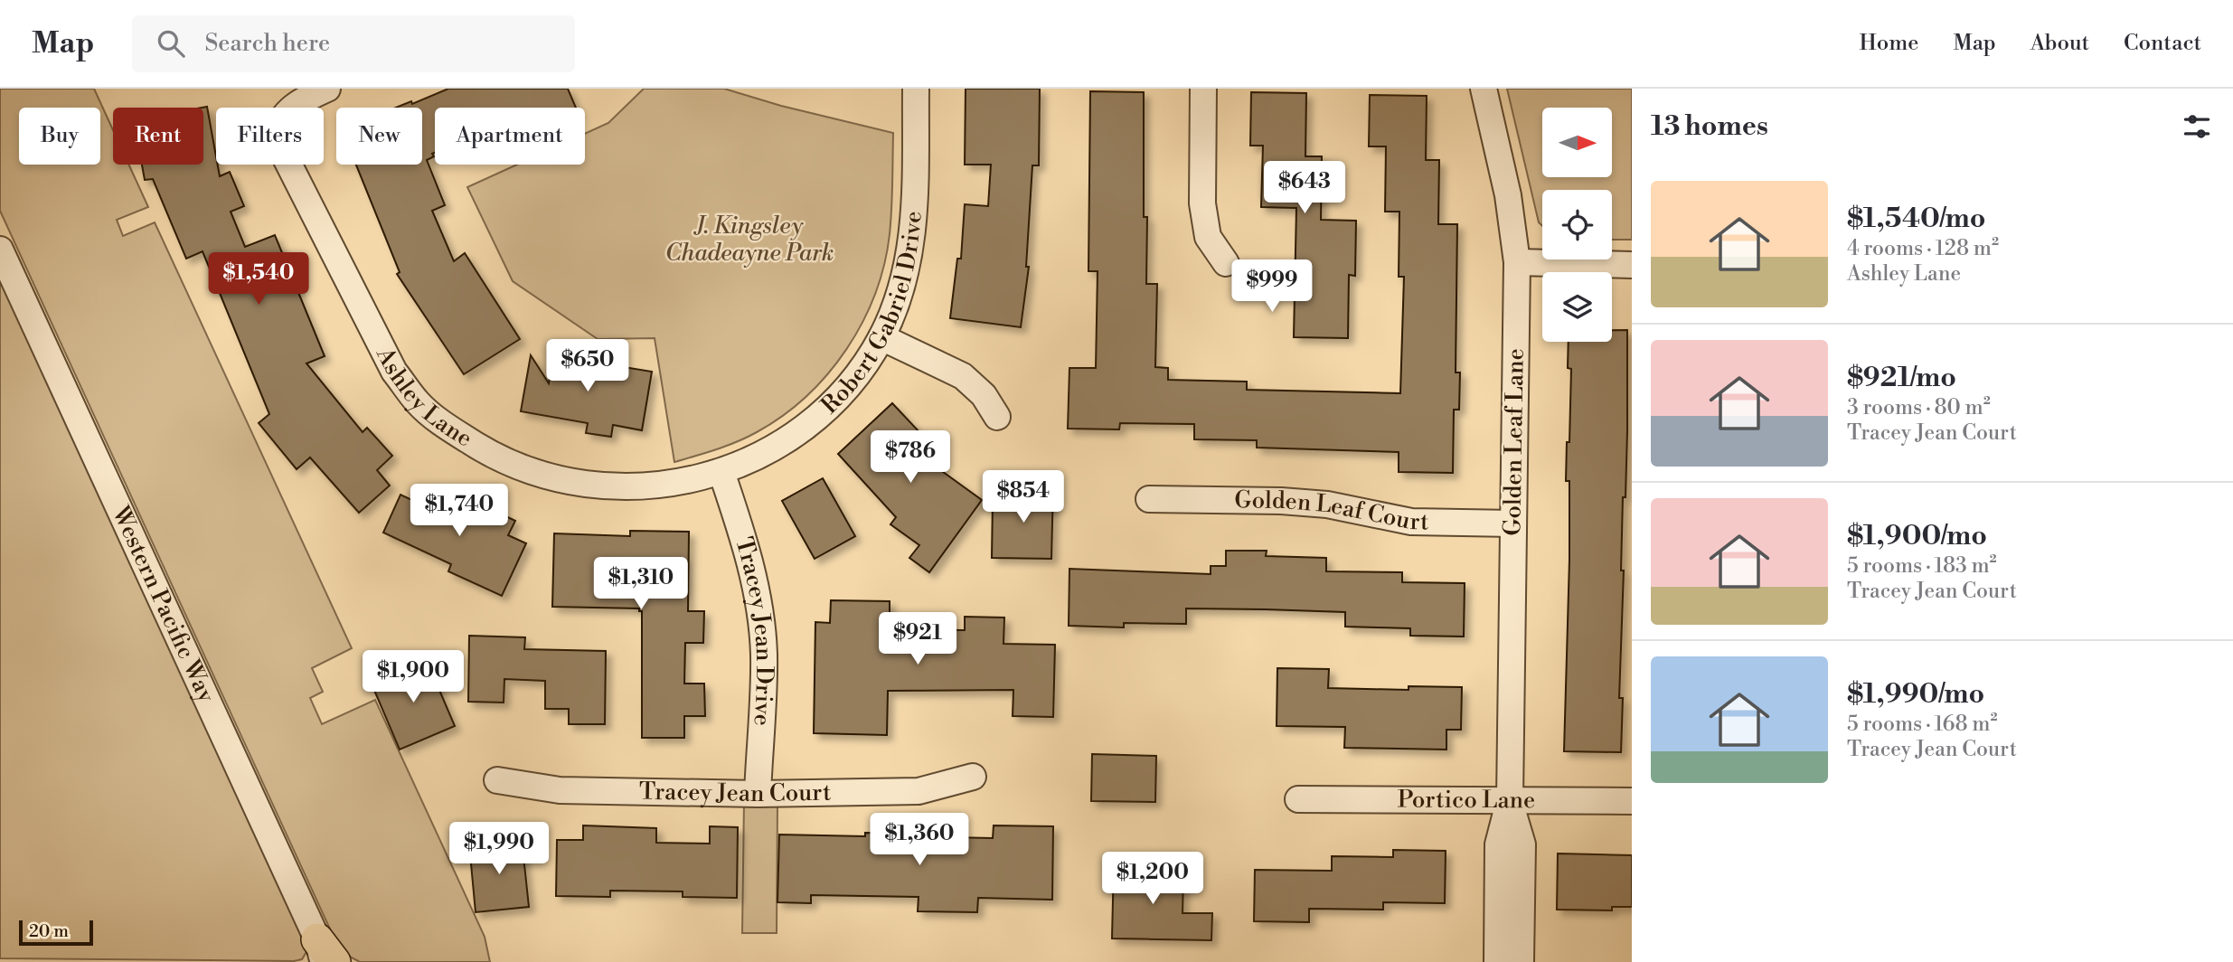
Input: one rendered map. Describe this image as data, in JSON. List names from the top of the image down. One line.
{"streets":{"street":["Robert Gabriel Drive","Ashley Lane","Golden Leaf Lane","Golden Leaf Court","Western Pacific Way","Tracey Jean Drive","Tracey Jean Court","Portico Lane"]},"crossings":[["Robert Gabriel Drive","Ashley Lane"],["Robert Gabriel Drive","Tracey Jean Drive"],["Ashley Lane","Tracey Jean Drive"],["Golden Leaf Lane","Golden Leaf Court"],["Golden Leaf Lane","Portico Lane"],["Tracey Jean Drive","Tracey Jean Court"]],"parks":["J. Kingsley Chadeayne Park"],"scale_bar":"20 m","north":"right","page":{"header":"Map","search":"Search here","nav":["Home","Map","About","Contact"],"heading":"13 homes","chip":["Buy","Rent","Filters","New","Apartment"],"price":["$643","$1,540","$999","$650","$786","$854","$1,740","$1,310","$921","$1,900","$1,360","$1,990","$1,200"],"list":[{"name":"$1,540/mo","note":"4 rooms · 128 m² · Ashley Lane"},{"name":"$921/mo","note":"3 rooms · 80 m² · Tracey Jean Court"},{"name":"$1,900/mo","note":"5 rooms · 183 m² · Tracey Jean Court"},{"name":"$1,990/mo","note":"5 rooms · 168 m² · Tracey Jean Court"}],"scale":"20 m"}}
